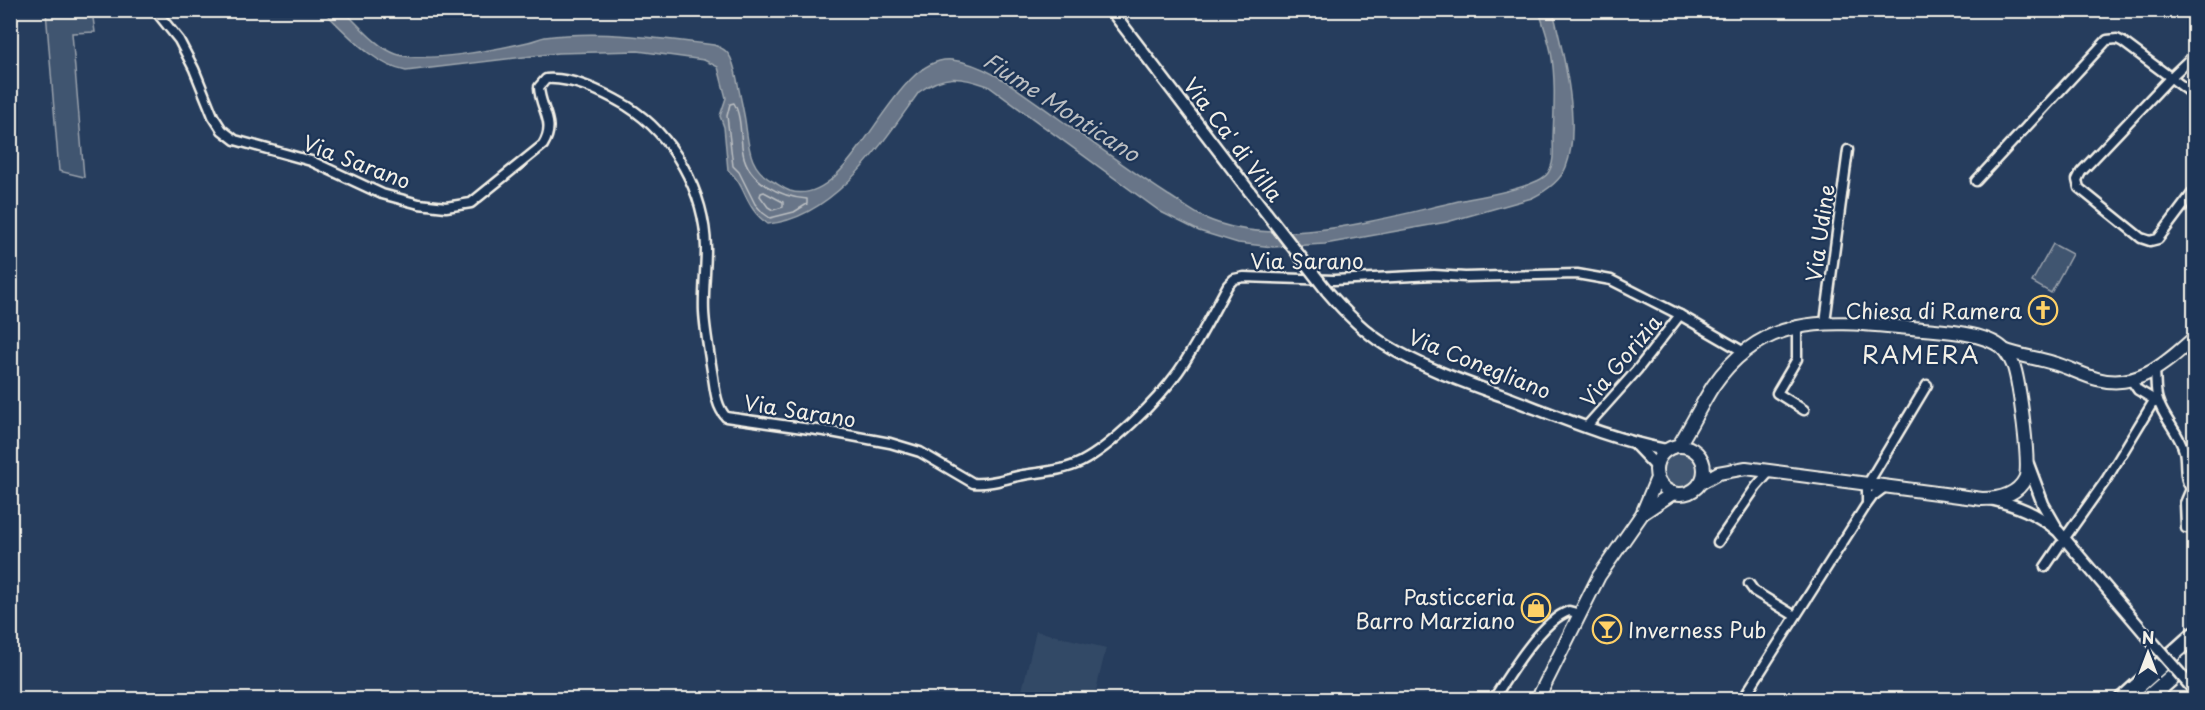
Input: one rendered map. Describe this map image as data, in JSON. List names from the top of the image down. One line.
{"streets":{"main road":["Via Conegliano"],"street":["Via Ca' di Villa","Via Sarano","Via Udine","Via Gorizia"]},"crossings":[["Via Ca' di Villa","Via Conegliano"],["Via Sarano","Via Gorizia"],["Via Gorizia","Via Conegliano"]],"districts":["RAMERA"],"water":["Fiume Monticano"],"places":{"church":["Chiesa di Ramera"],"shop":["Pasticceria Barro Marziano"],"bar":["Inverness Pub"]},"north":"top"}
